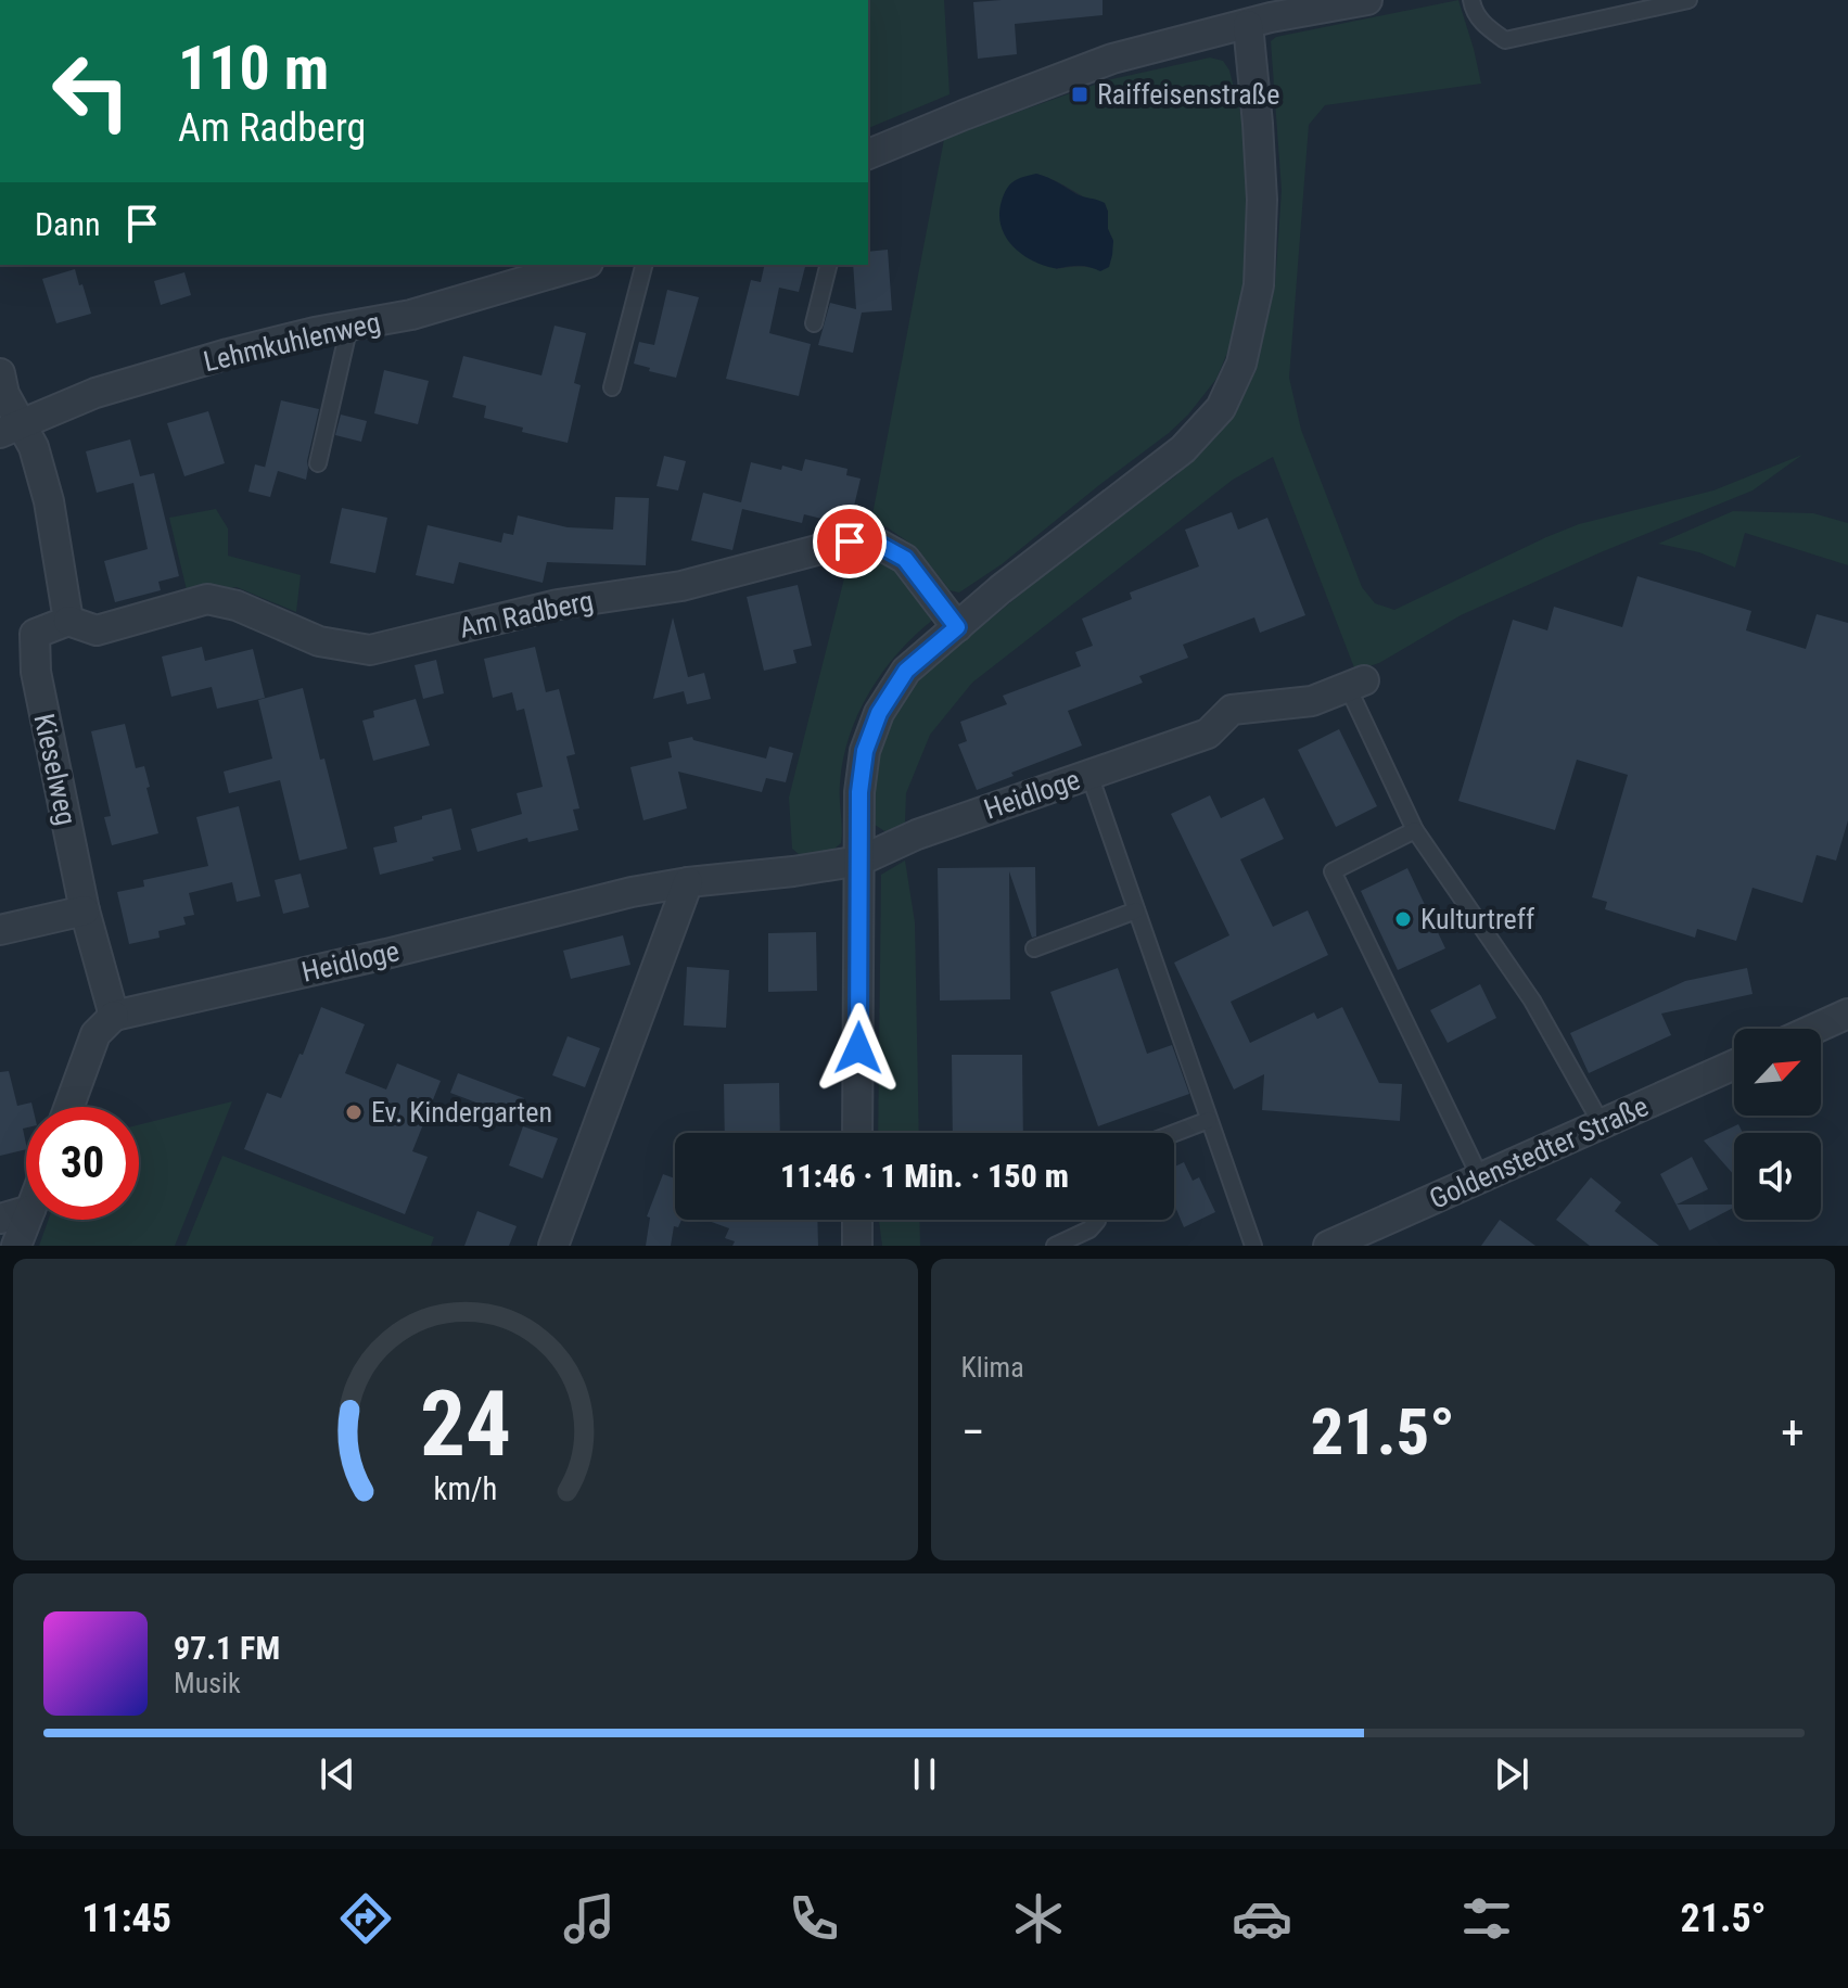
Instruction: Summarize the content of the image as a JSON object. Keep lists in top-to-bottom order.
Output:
{
  "streets": {
    "street": [
      "Lehmkuhlenweg",
      "Am Radberg",
      "Kieselweg",
      "Heidloge",
      "Goldenstedter Straße"
    ]
  },
  "crossings": [
    ["Am Radberg", "Kieselweg"],
    ["Kieselweg", "Heidloge"]
  ],
  "places": {
    "transit": ["Raiffeisenstraße"],
    "other": ["Kulturtreff", "Ev. Kindergarten"]
  },
  "north": "top right",
  "page": {
    "turn": ["110 m", "Am Radberg"],
    "then": "Dann",
    "limit": "30",
    "trip": "11:46 · 1 Min. · 150 m",
    "tile": "Klima",
    "heat": ["−", "21.5°", "+"],
    "song": ["97.1 FM", "Musik"],
    "tabs": ["11:45", "21.5°"],
    "gauge": ["24", "km/h"]
  }
}
